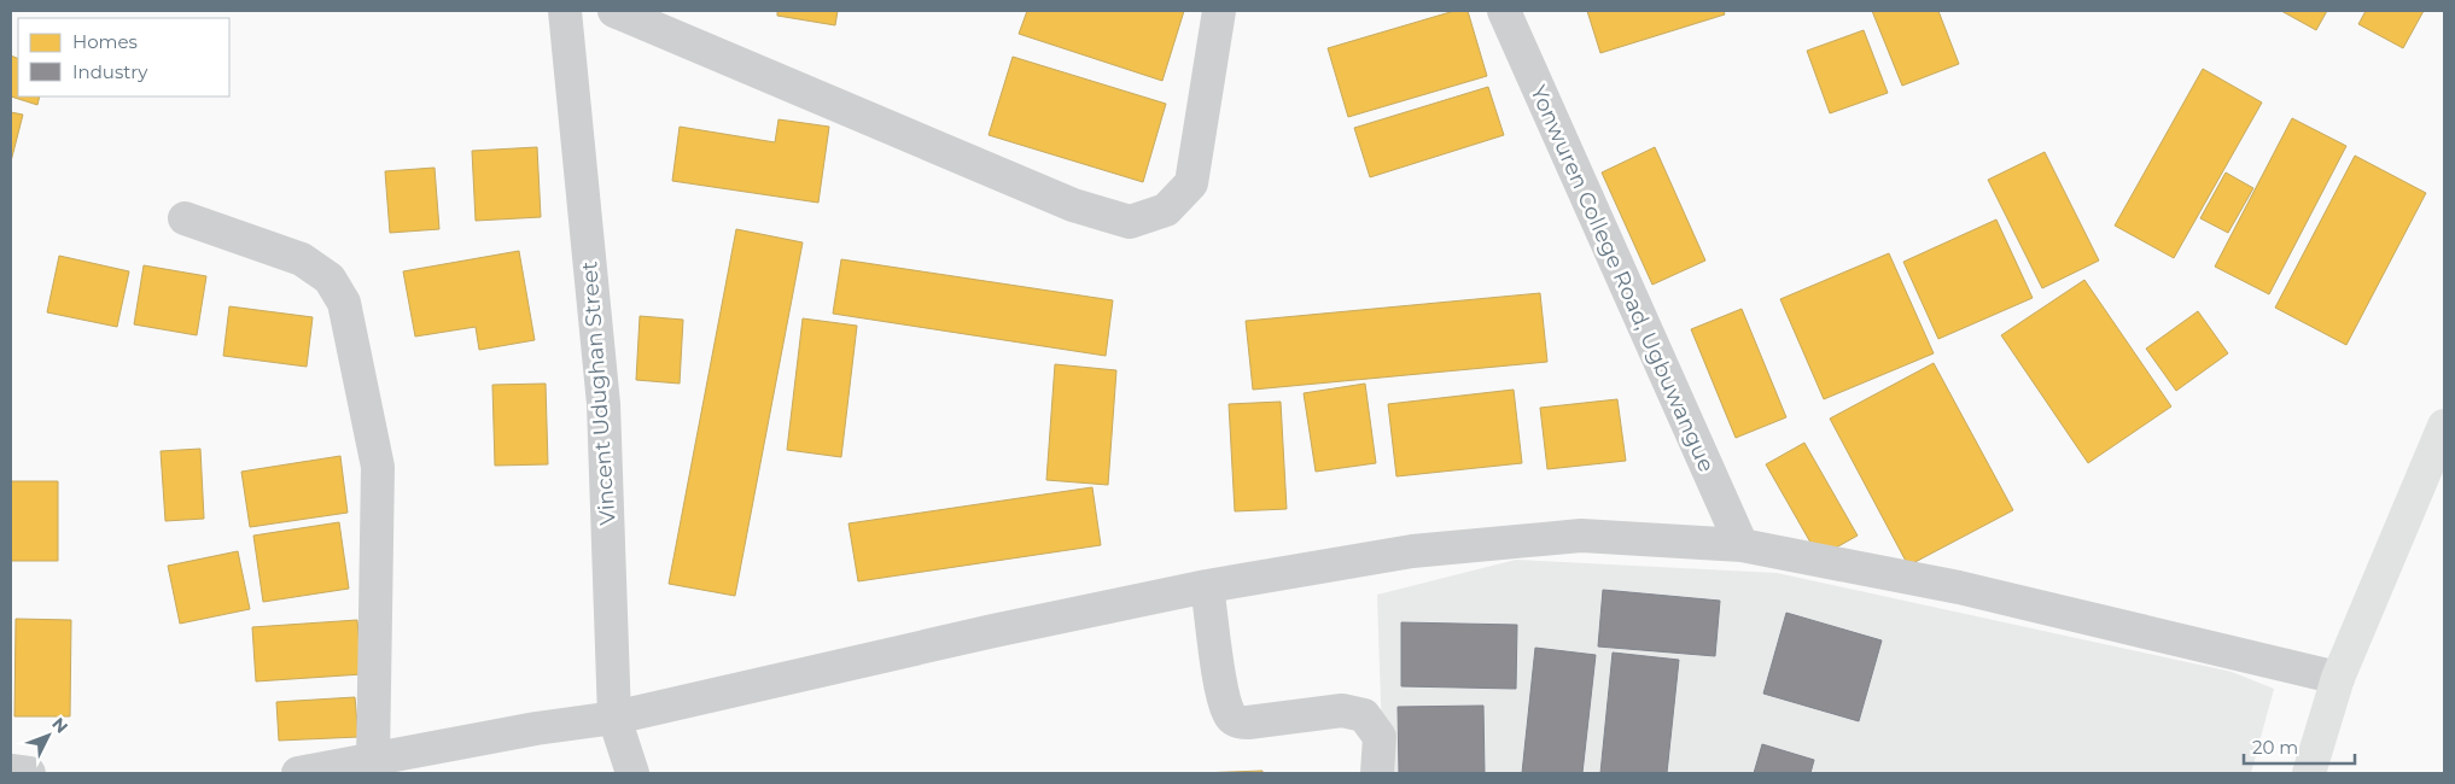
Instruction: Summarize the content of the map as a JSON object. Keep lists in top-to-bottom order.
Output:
{
  "streets": {
    "street": ["Yonwuren College Road, Ugbuwangue", "Vincent Udughan Street"]
  },
  "legend": ["Homes", "Industry"],
  "scale_bar": "20 m",
  "north": "top right"
}
